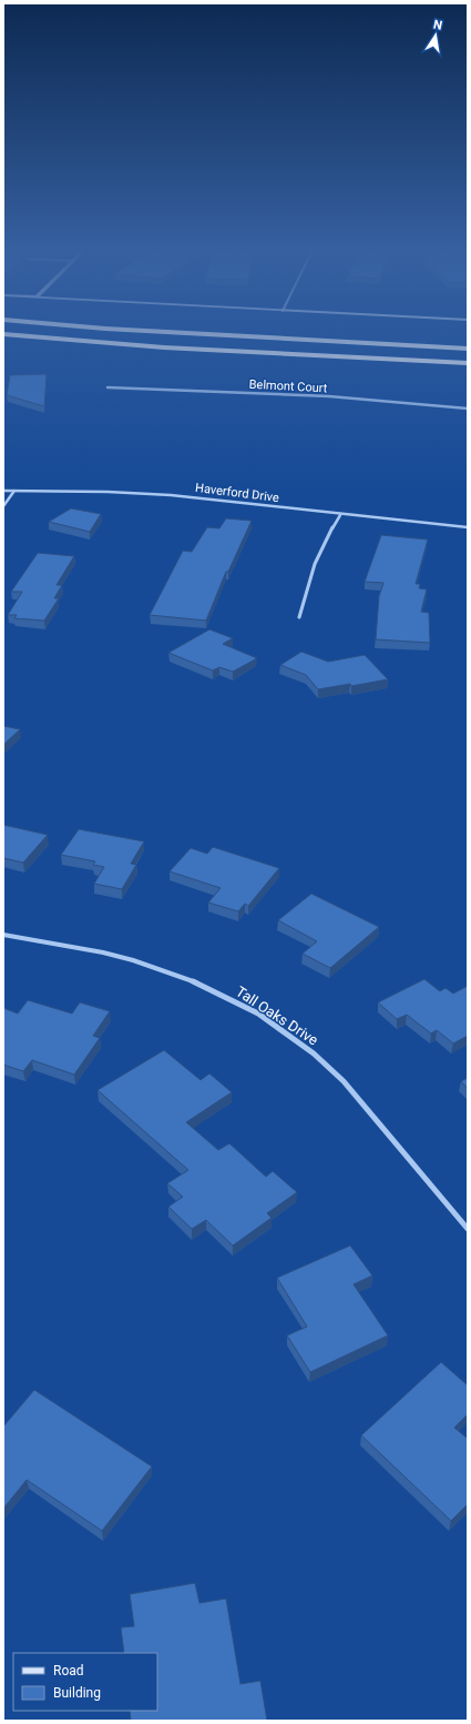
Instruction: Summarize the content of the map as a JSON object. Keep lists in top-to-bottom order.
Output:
{
  "streets": {
    "street": ["Belmont Court", "Haverford Drive", "Tall Oaks Drive"]
  },
  "legend": ["Road", "Building"],
  "north": "top"
}
